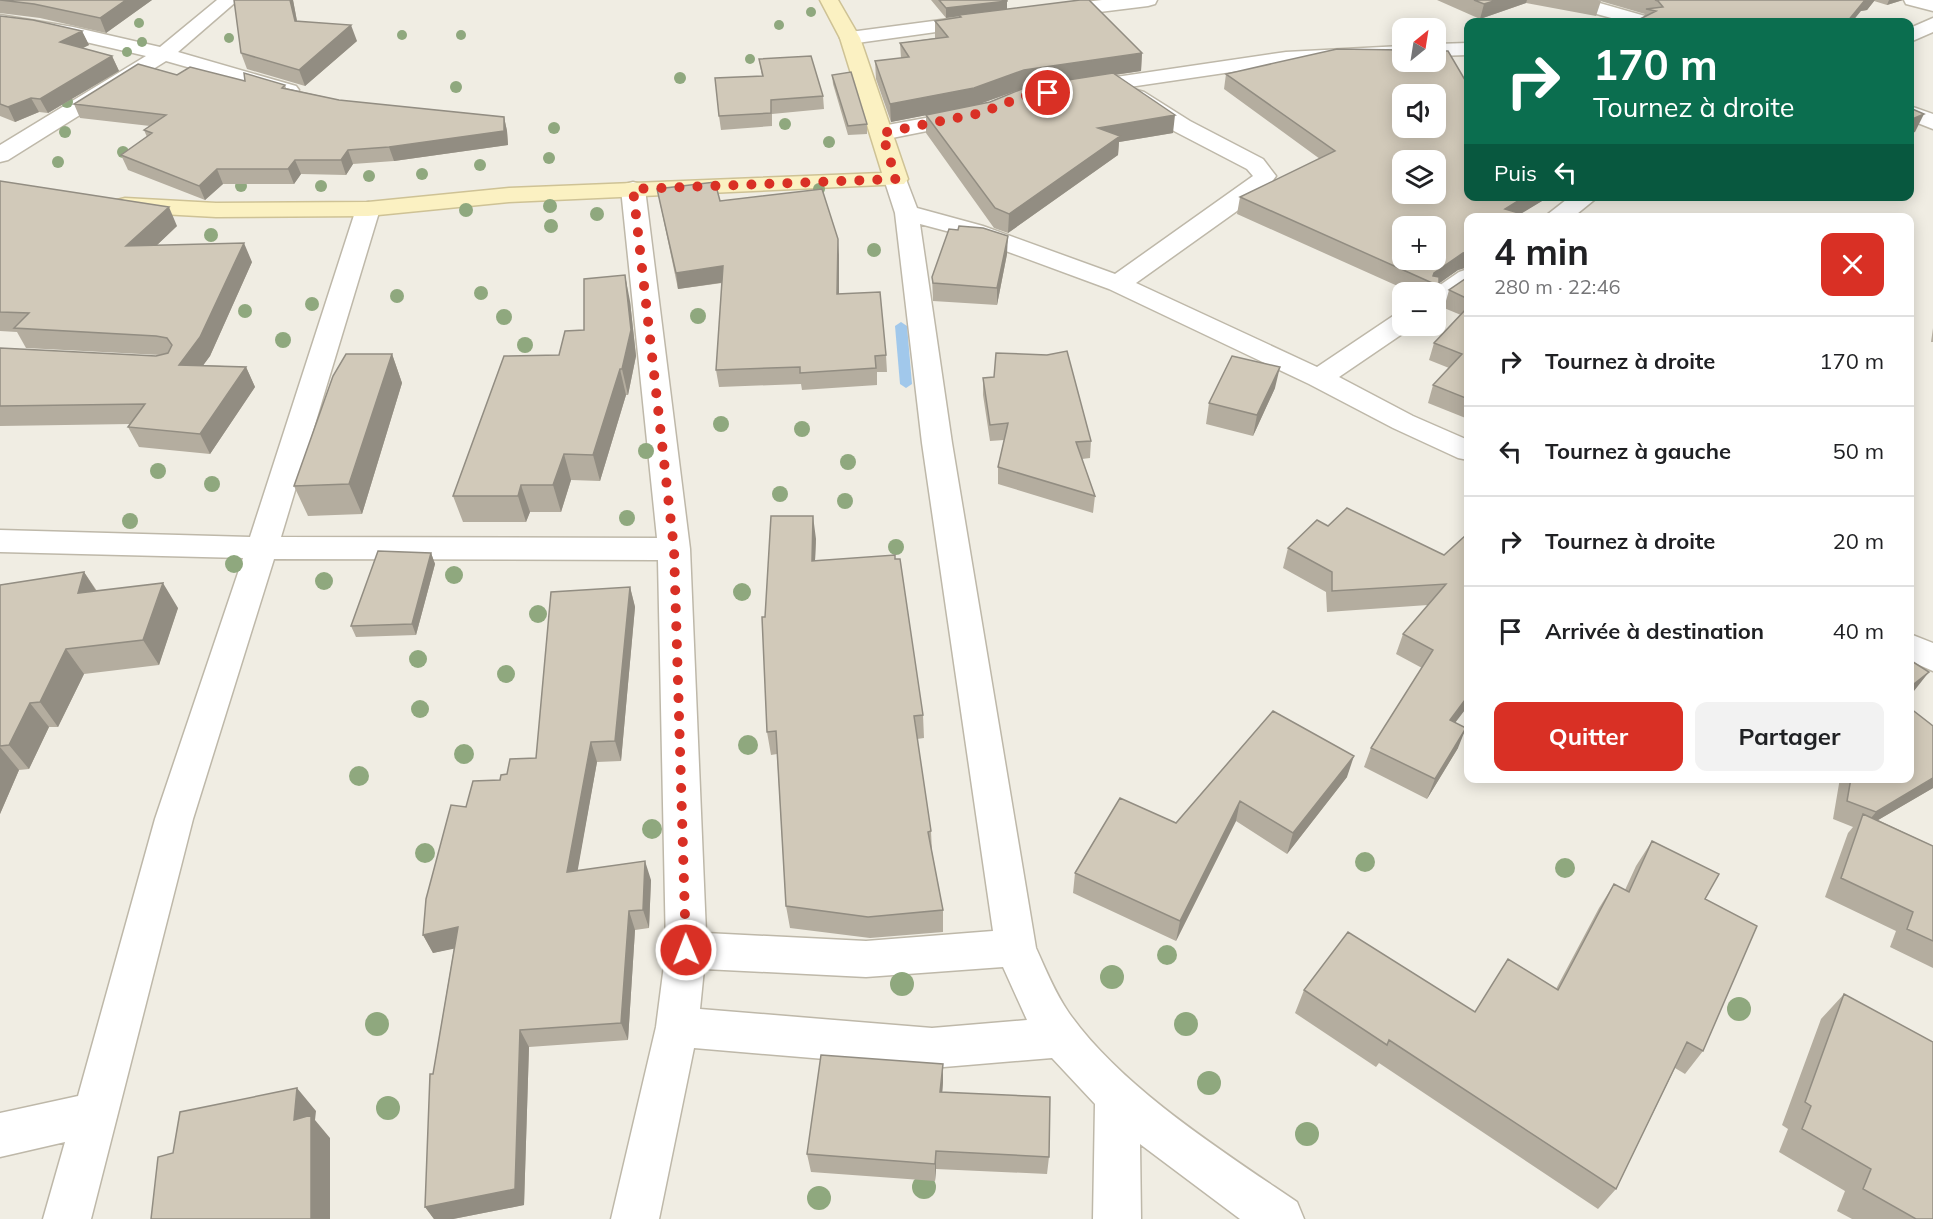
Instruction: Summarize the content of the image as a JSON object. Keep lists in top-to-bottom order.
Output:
{
  "north": "top right",
  "page": {
    "map_buttons": ["+", "−"],
    "turn": ["170 m", "Tournez à droite"],
    "then": "Puis",
    "heading": ["4 min", "280 m · 22:46"],
    "list": [
      {
        "name": "Tournez à droite",
        "value": "170 m"
      },
      {
        "name": "Tournez à gauche",
        "value": "50 m"
      },
      {
        "name": "Tournez à droite",
        "value": "20 m"
      },
      {
        "name": "Arrivée à destination",
        "value": "40 m"
      }
    ],
    "buttons": ["Quitter", "Partager"]
  }
}
